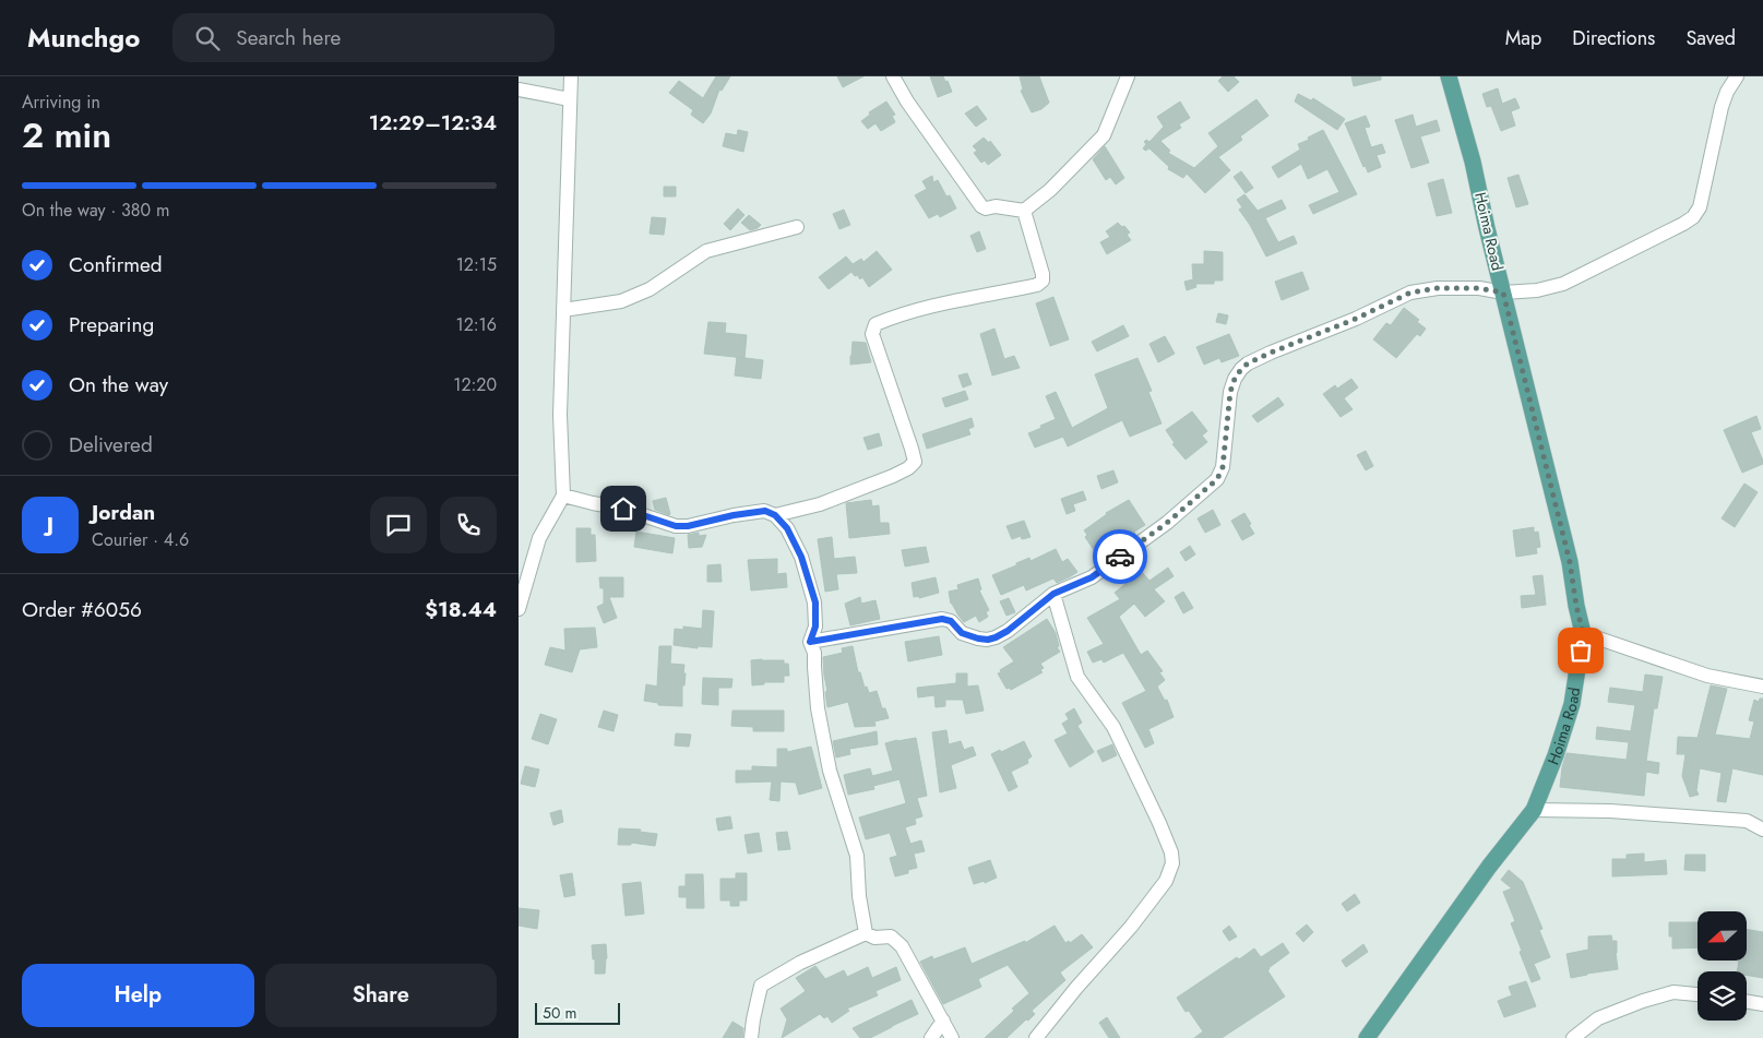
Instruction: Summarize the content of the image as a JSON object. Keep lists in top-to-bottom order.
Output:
{
  "streets": {
    "main road": ["Hoima Road"]
  },
  "scale_bar": "50 m",
  "north": "left",
  "page": {
    "header": "Munchgo",
    "search": "Search here",
    "nav": ["Map", "Directions", "Saved"],
    "heading": ["2 min", "Arriving in", "12:29–12:34"],
    "panel": [
      "Jordan",
      "Courier · 4.6",
      "Order #6056",
      "$18.44"
    ],
    "bar": "On the way · 380 m",
    "list": [
      ["Confirmed", "12:15"],
      ["Preparing", "12:16"],
      ["On the way", "12:20"],
      "Delivered"
    ],
    "round": "J",
    "buttons": ["Help", "Share"],
    "scale": "50 m"
  }
}
